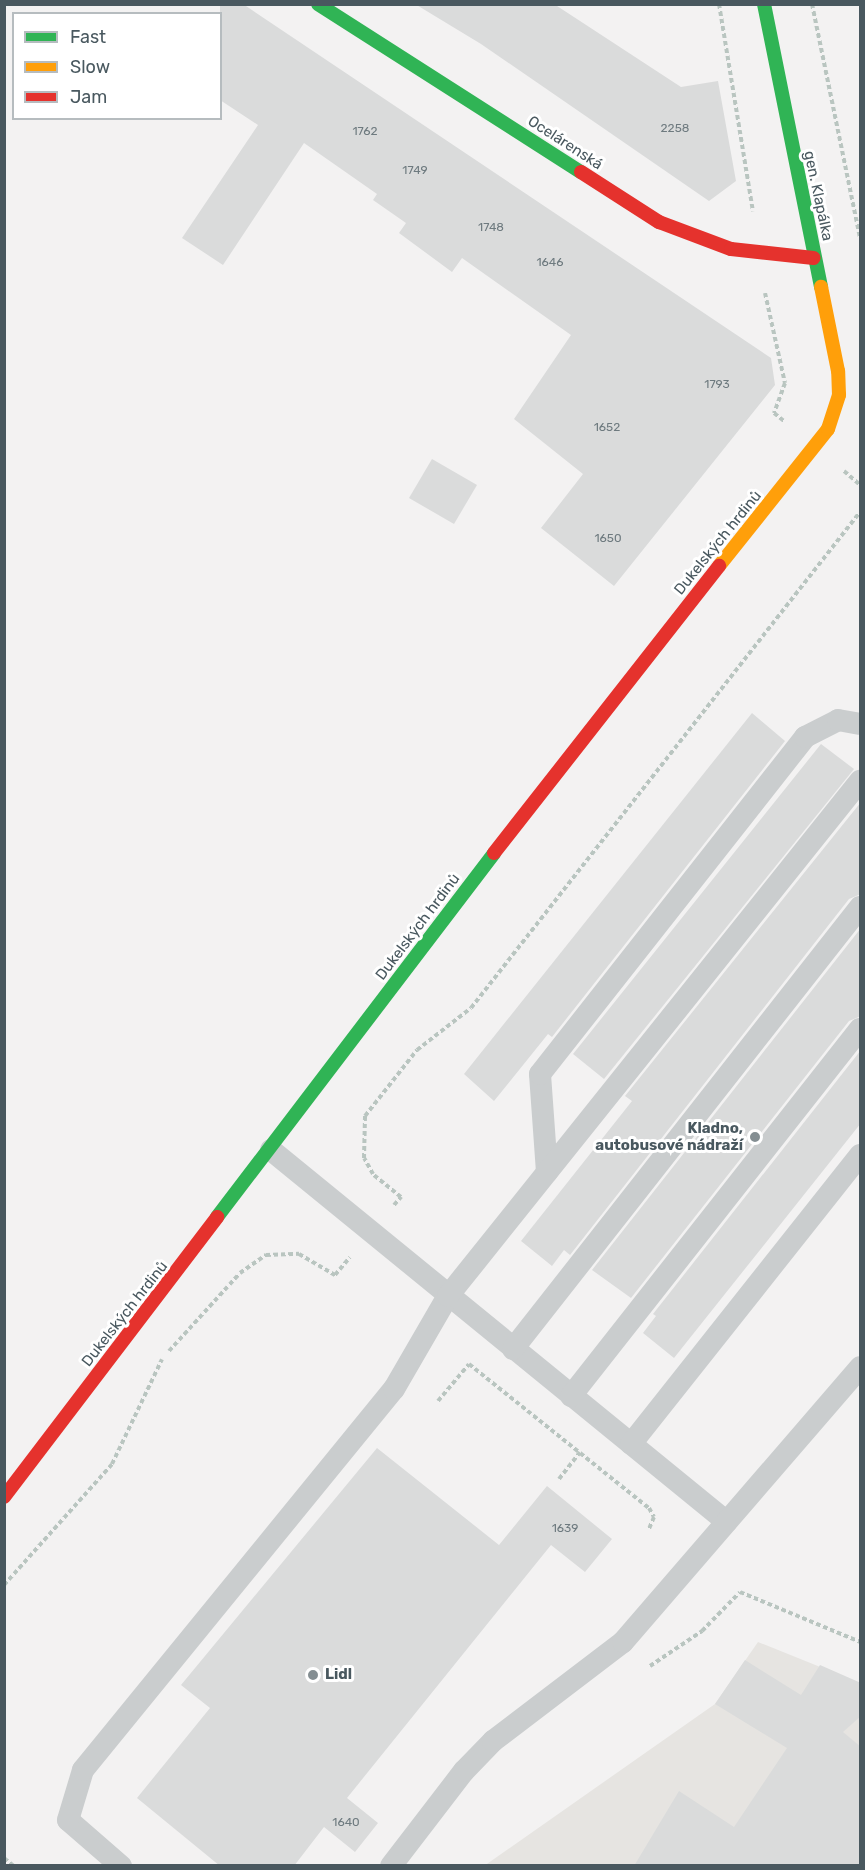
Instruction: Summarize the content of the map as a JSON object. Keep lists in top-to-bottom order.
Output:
{
  "streets": {
    "main road": ["Ocelárenská", "gen. Klapálka", "Dukelských hrdinů"]
  },
  "crossings": [
    ["Ocelárenská", "gen. Klapálka"],
    ["gen. Klapálka", "Dukelských hrdinů"]
  ],
  "places": ["Kladno, autobusové nádraží", "Lidl"],
  "house_numbers": [
    "2258",
    "1762",
    "1749",
    "1748",
    "1646",
    "1793",
    "1652",
    "1650",
    "1639",
    "1640"
  ],
  "legend": ["Fast", "Slow", "Jam"]
}
